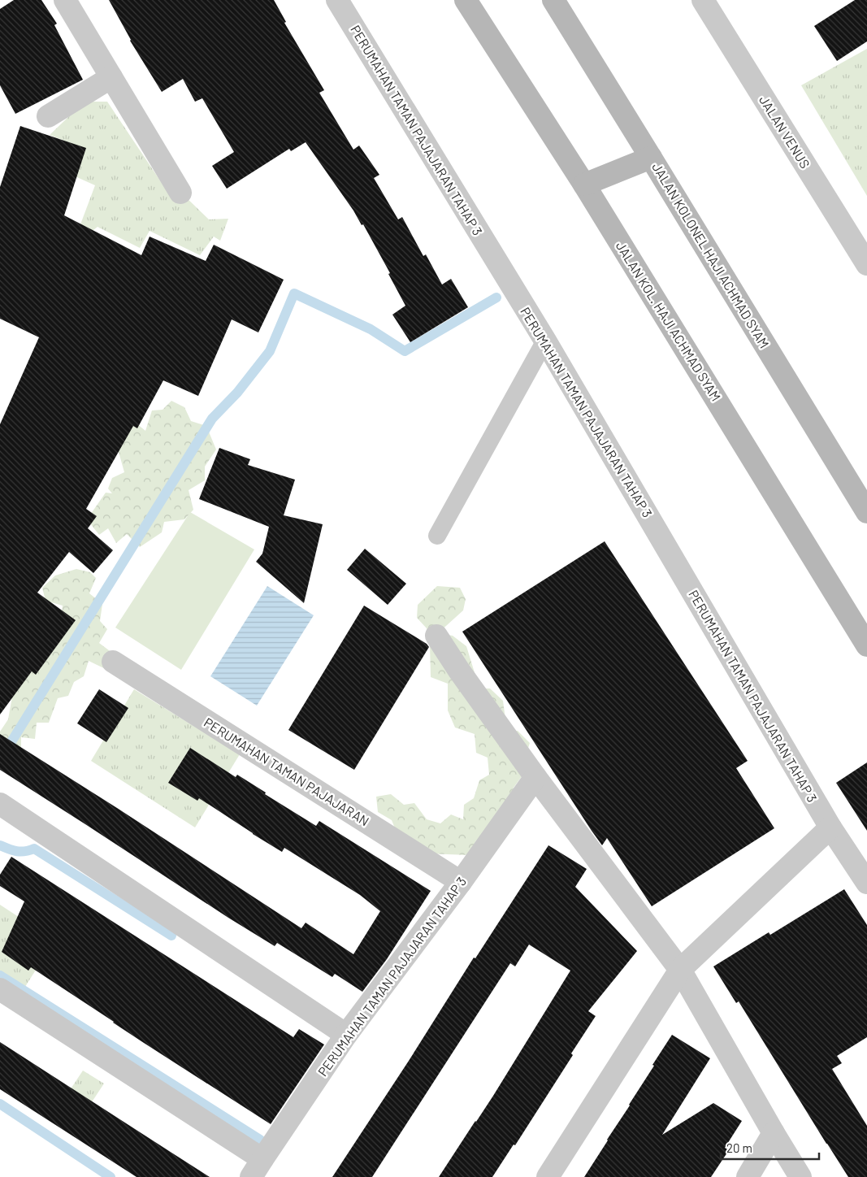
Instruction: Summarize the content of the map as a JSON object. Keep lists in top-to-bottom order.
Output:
{
  "streets": {
    "main road": ["JALAN KOLONEL HAJI ACHMAD SYAM", "JALAN KOL. HAJI ACHMAD SYAM"],
    "street": ["PERUMAHAN TAMAN PAJAJARAN TAHAP 3", "JALAN VENUS", "PERUMAHAN TAMAN PAJAJARAN"]
  },
  "crossings": [
    ["PERUMAHAN TAMAN PAJAJARAN TAHAP 3", "PERUMAHAN TAMAN PAJAJARAN"]
  ],
  "scale_bar": "20 m"
}
